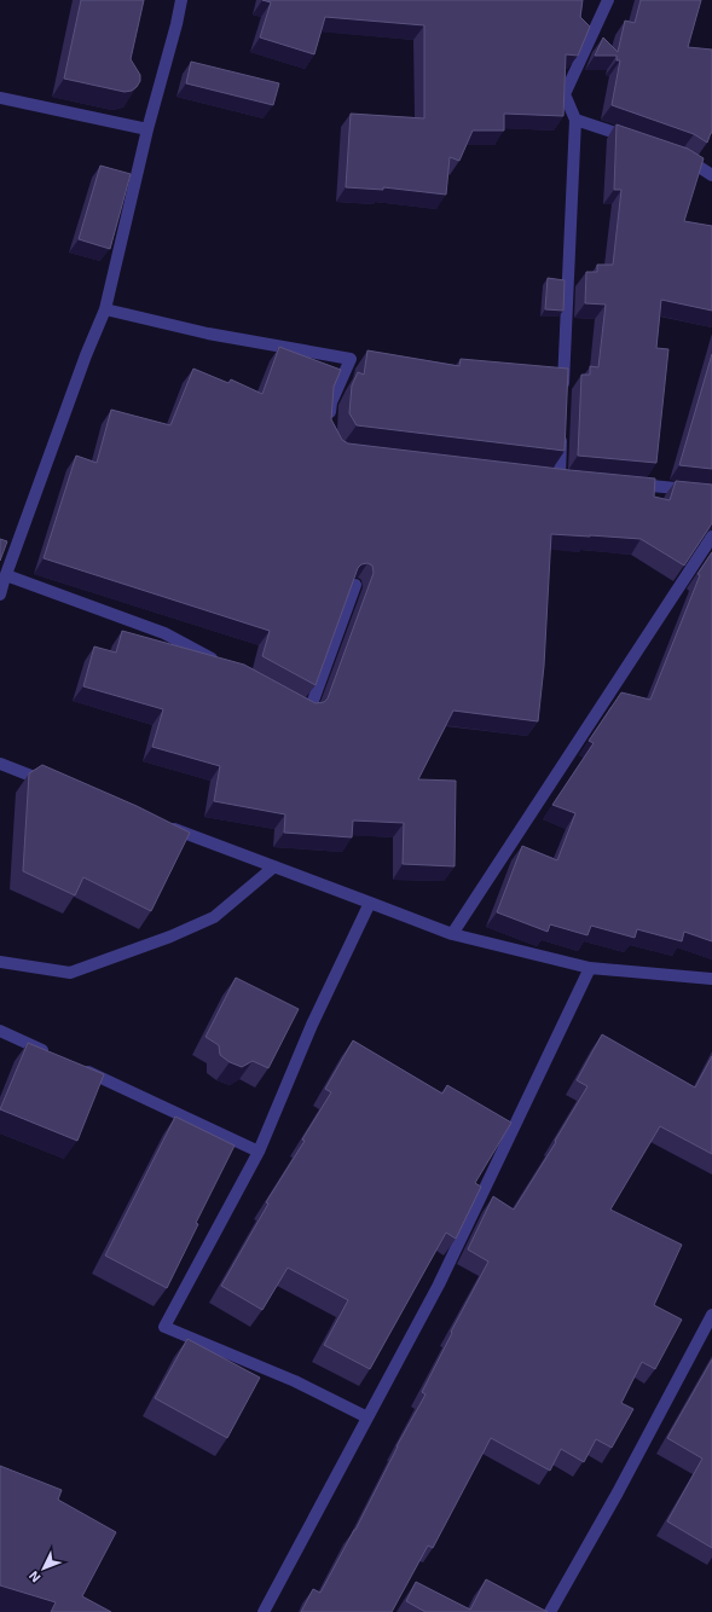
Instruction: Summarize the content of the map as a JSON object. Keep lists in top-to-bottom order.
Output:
{
  "north": "bottom left"
}
